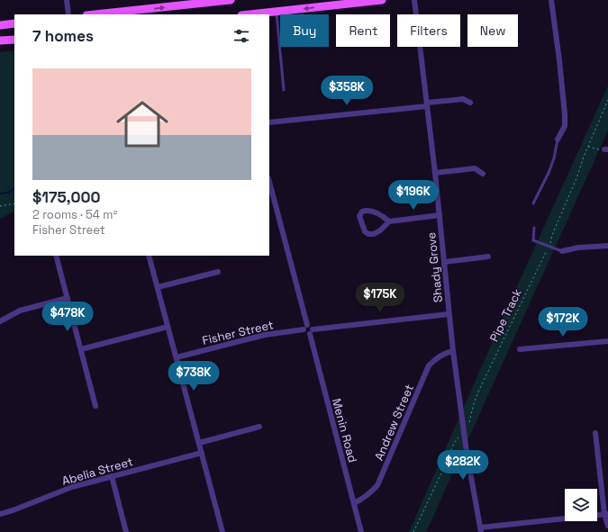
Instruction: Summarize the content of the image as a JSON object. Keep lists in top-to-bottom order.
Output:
{
  "streets": {
    "street": [
      "Shady Grove",
      "Fisher Street",
      "Andrew Street",
      "Menin Road",
      "Abelia Street"
    ],
    "path": ["Pipe Track"]
  },
  "crossings": [
    ["Shady Grove", "Pipe Track"],
    ["Shady Grove", "Andrew Street"],
    ["Andrew Street", "Menin Road"]
  ],
  "page": {
    "chip": [
      "Buy",
      "Rent",
      "Filters",
      "New"
    ],
    "heading": "7 homes",
    "list": [
      {
        "name": "$175,000",
        "note": "2 rooms · 54 m² · Fisher Street"
      }
    ],
    "price": [
      "$358K",
      "$196K",
      "$175K",
      "$478K",
      "$172K",
      "$738K",
      "$282K"
    ]
  }
}
